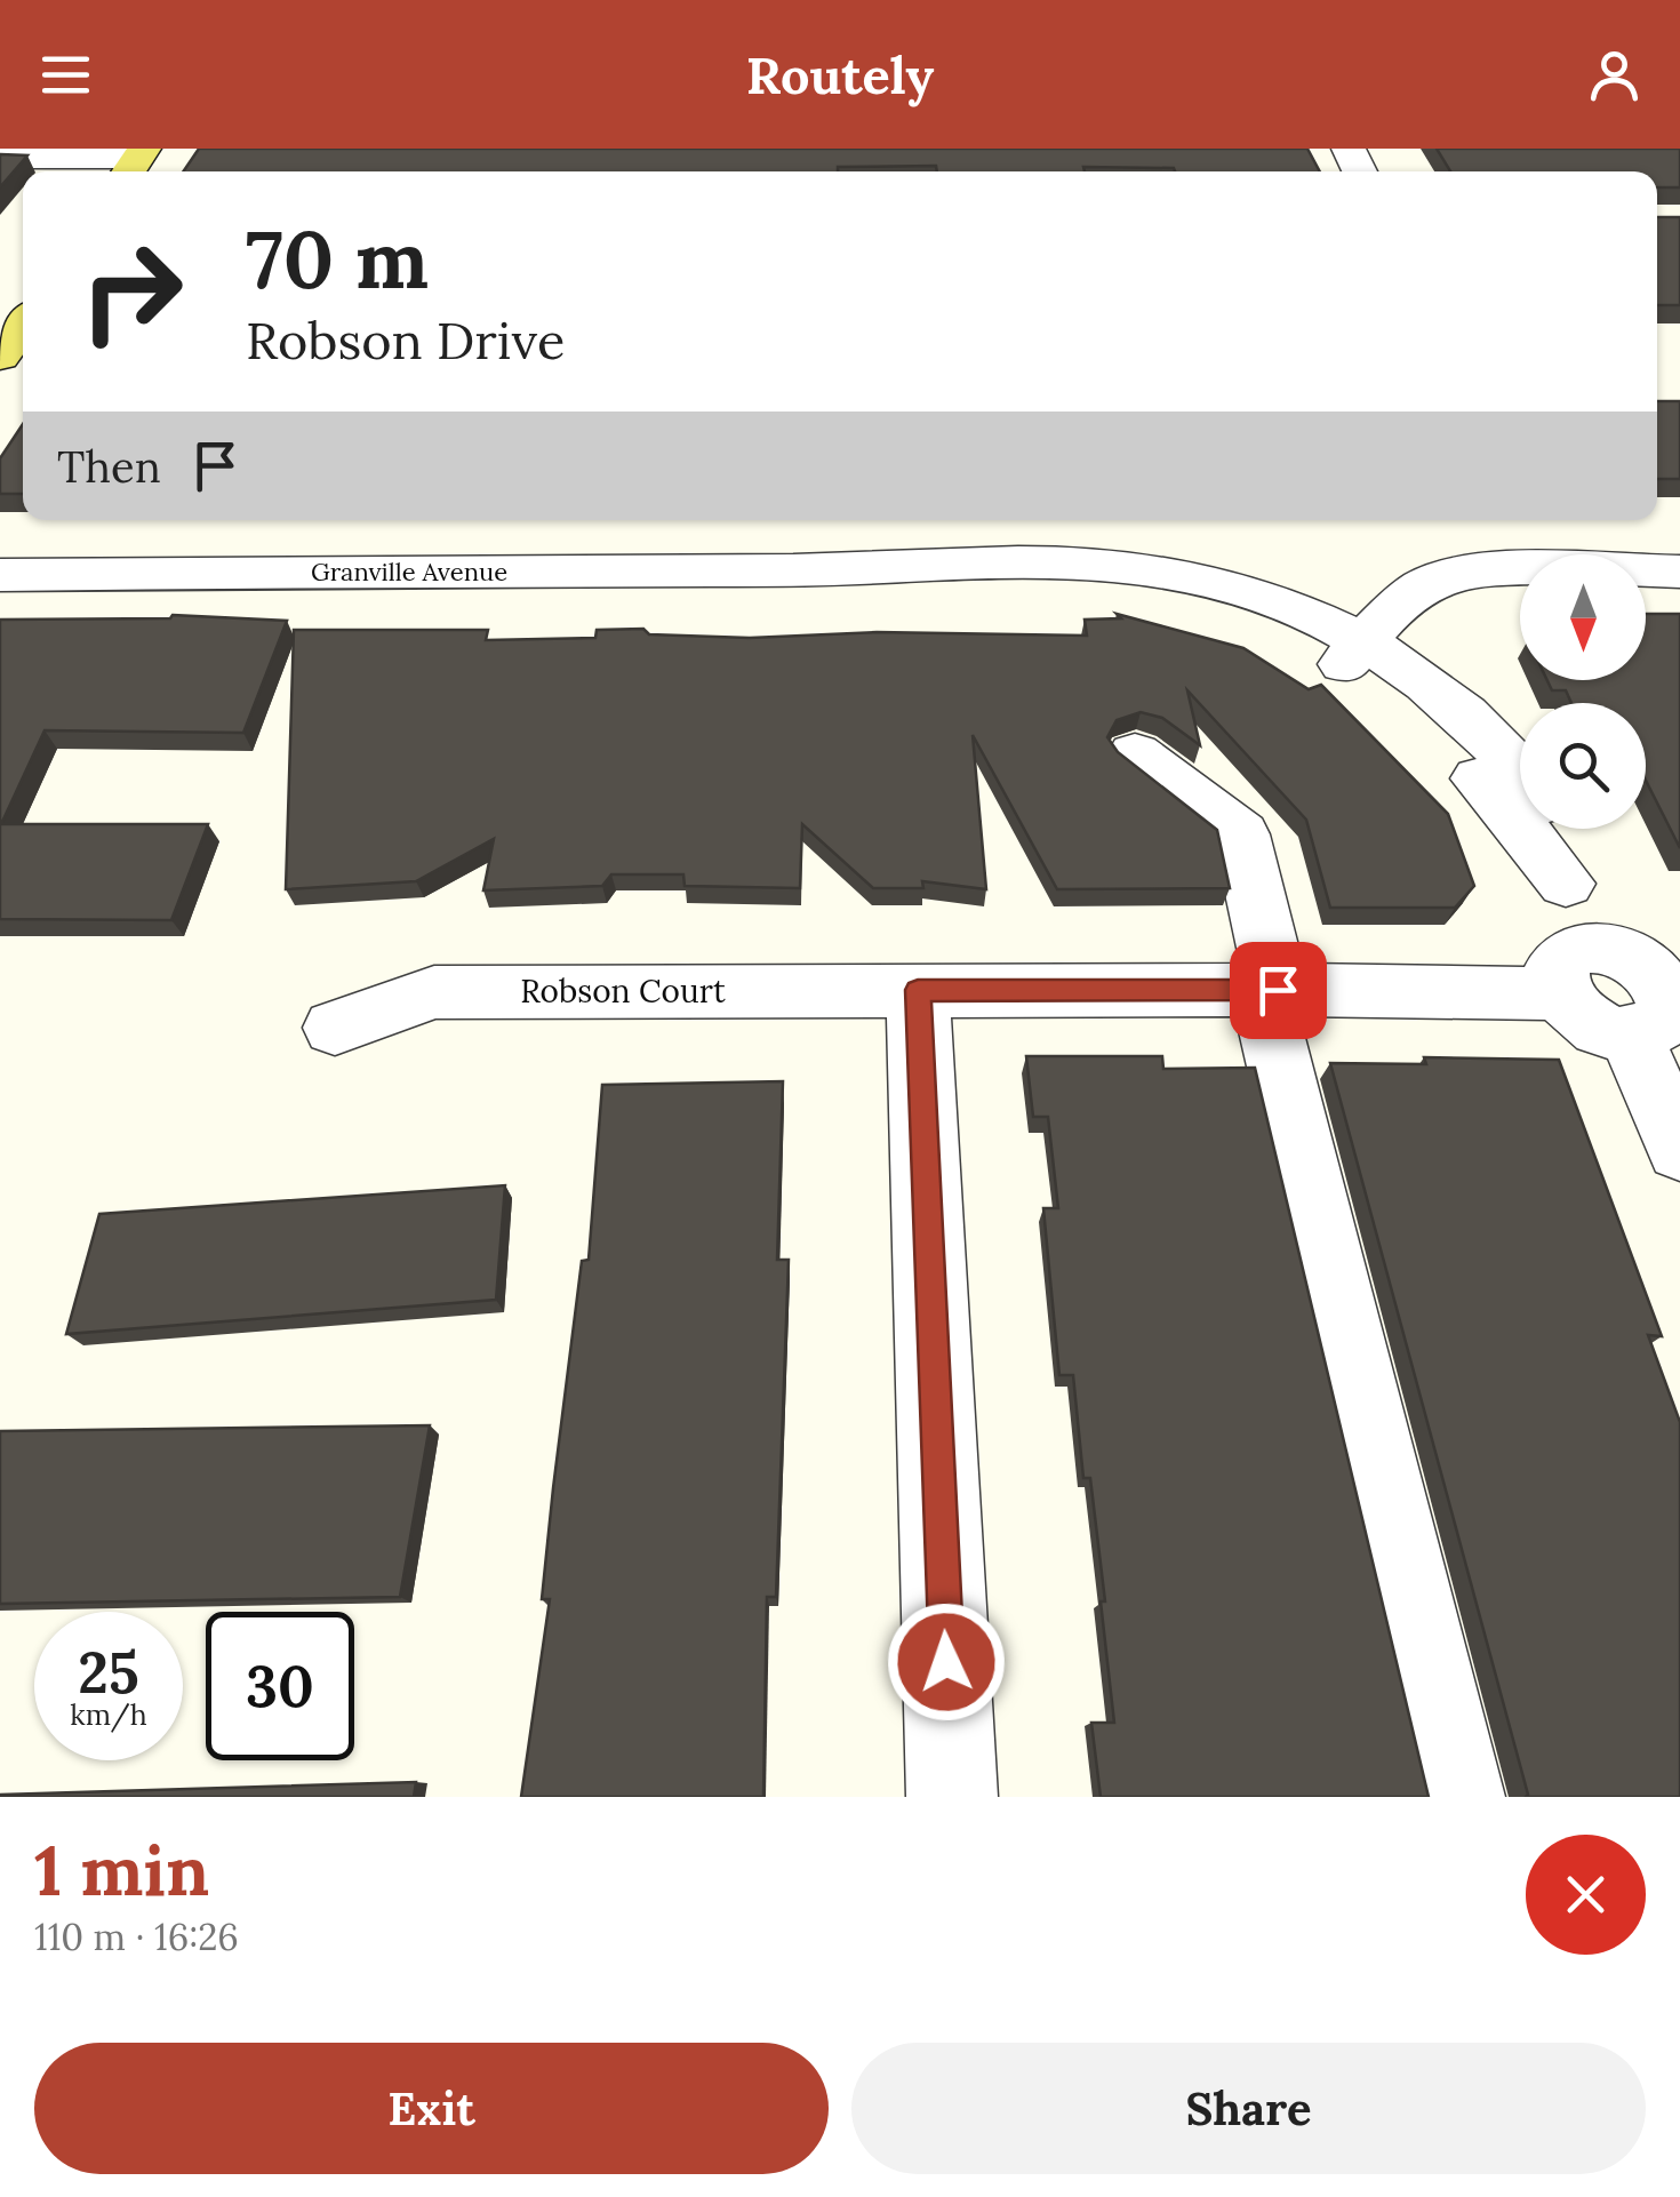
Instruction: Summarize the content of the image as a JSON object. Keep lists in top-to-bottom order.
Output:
{
  "streets": {
    "street": ["Granville Avenue", "Robson Court"]
  },
  "north": "bottom",
  "page": {
    "header": "Routely",
    "turn": ["70 m", "Robson Drive"],
    "then": "Then",
    "speed": "25 km/h",
    "limit": "30",
    "heading": ["1 min", "110 m · 16:26"],
    "buttons": ["Exit", "Share"]
  }
}
